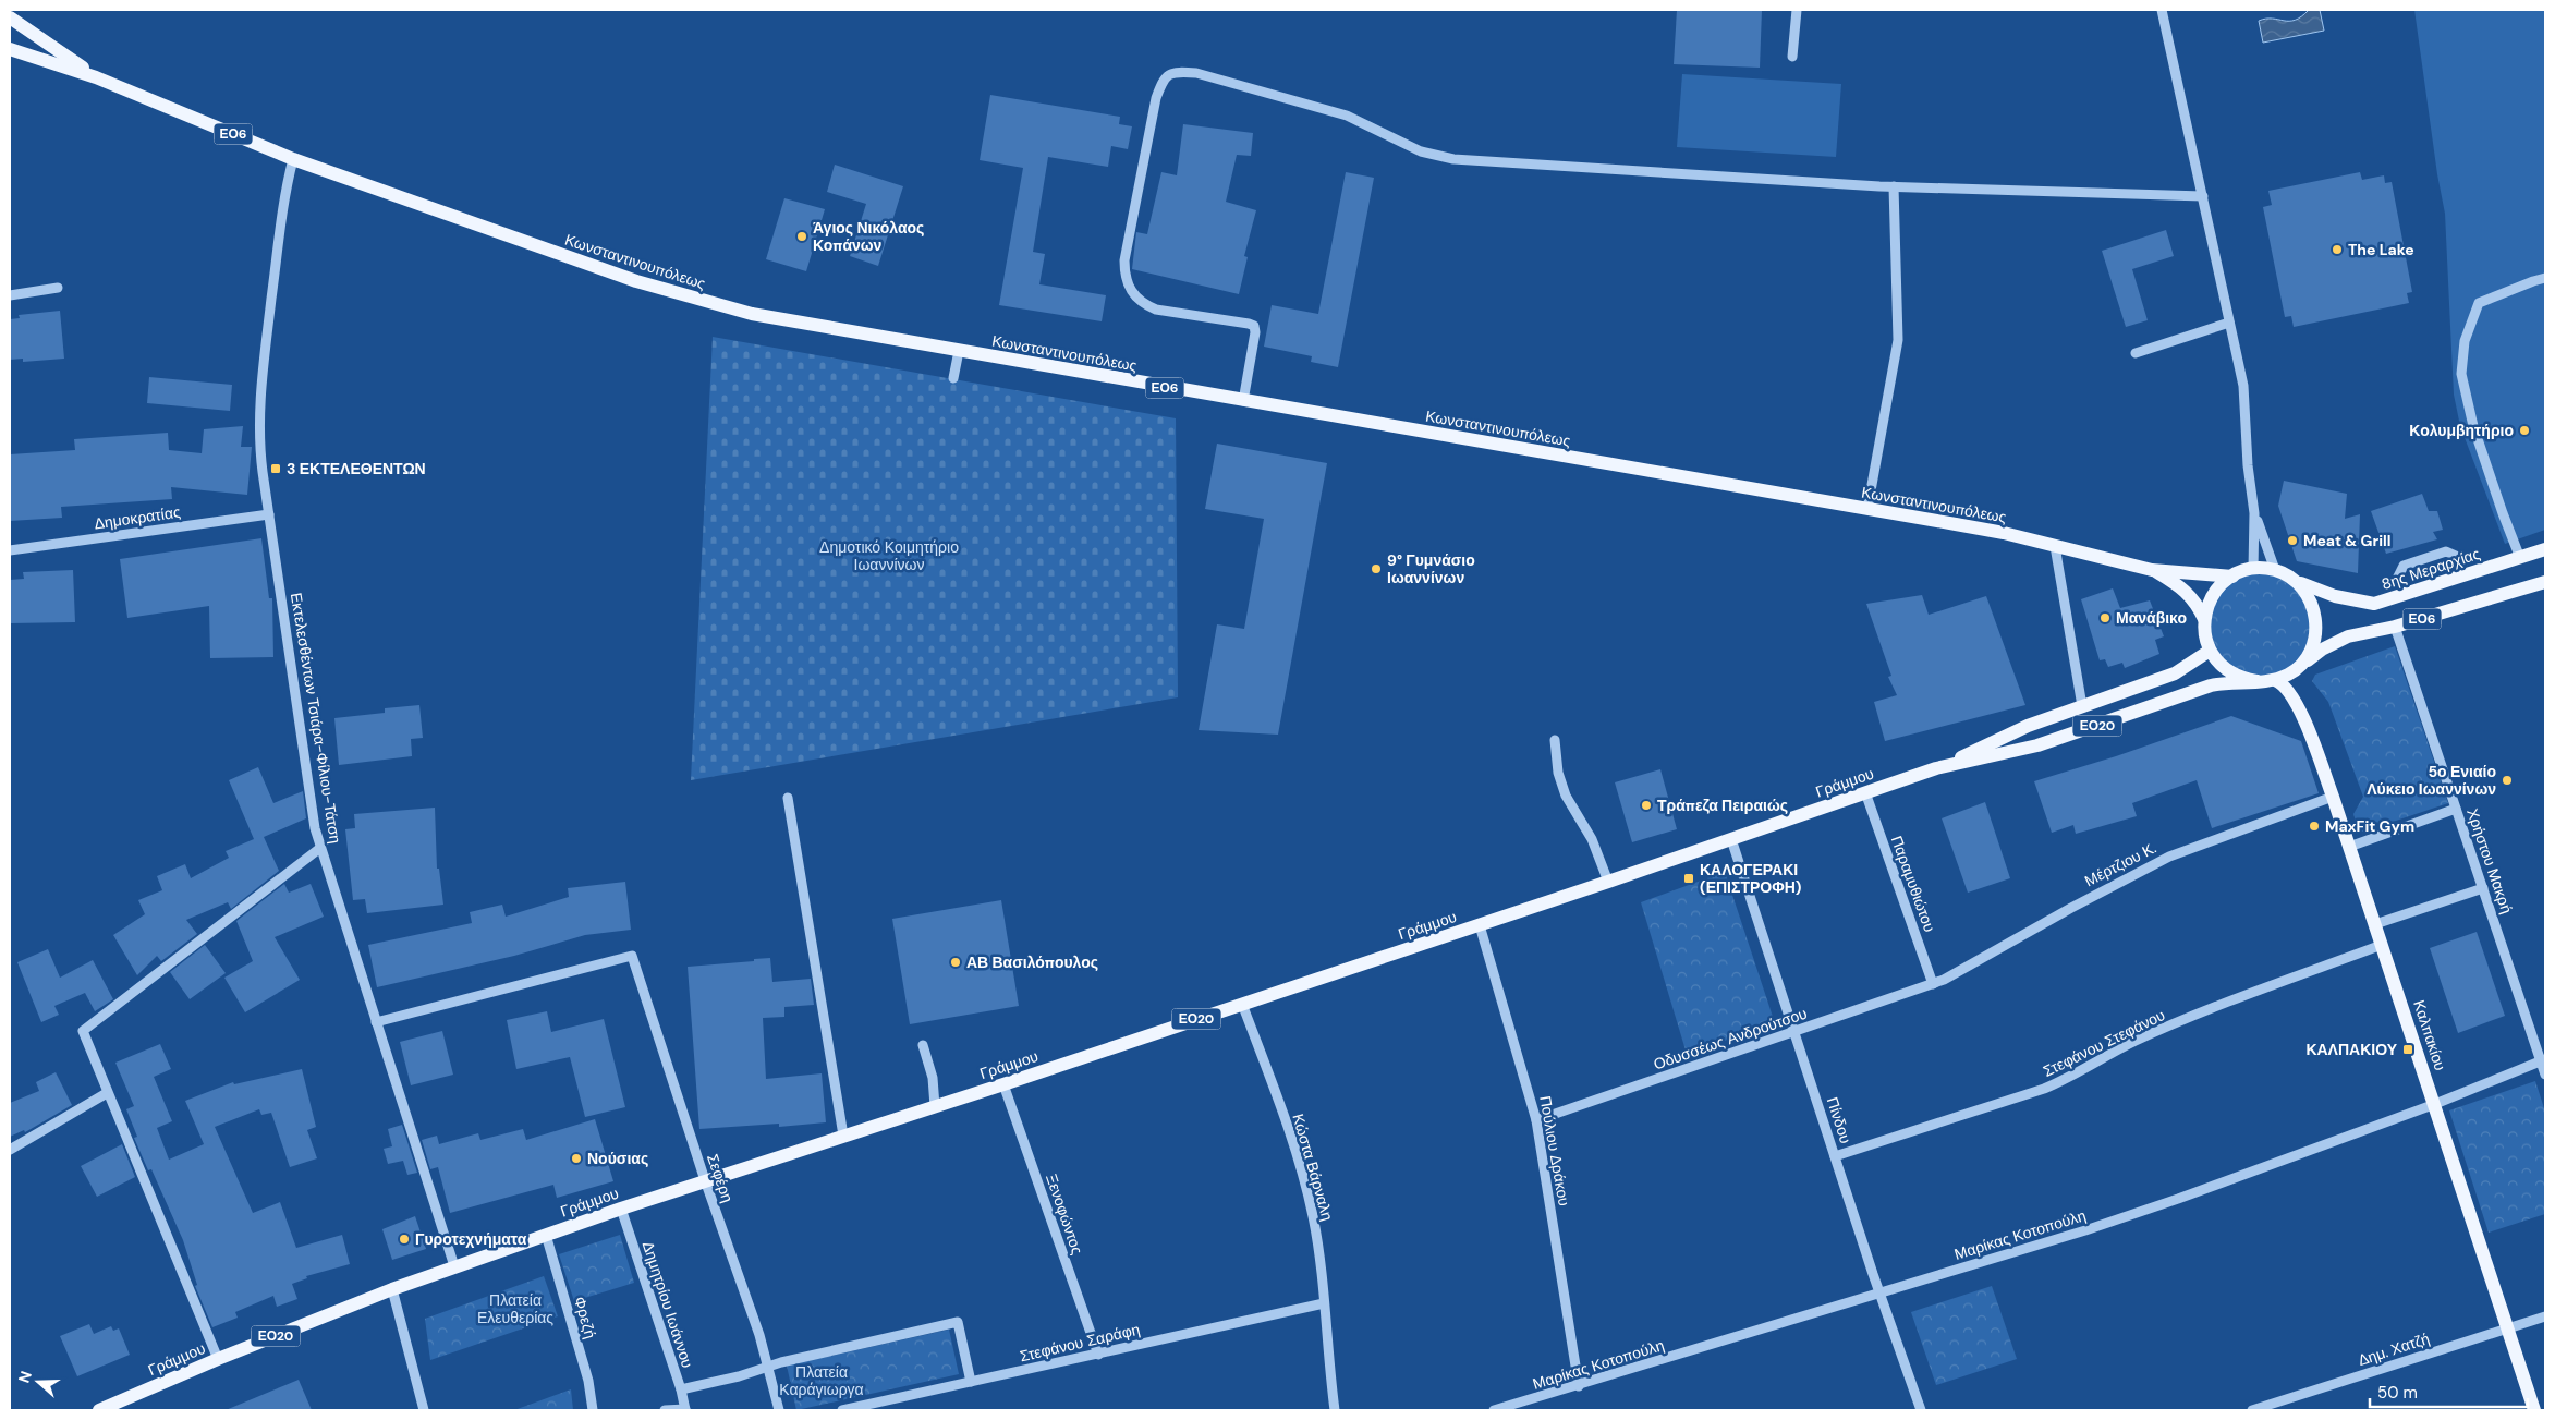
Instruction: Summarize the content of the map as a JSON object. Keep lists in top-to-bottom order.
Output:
{
  "streets": {
    "main road": [
      "ΕΟ6",
      "Κωνσταντινουπόλεως",
      "8ης Μεραρχίας",
      "ΕΟ20",
      "Γράμμου",
      "Καλπακίου"
    ],
    "street": [
      "Δημοκρατίας",
      "Εκτελεσθέντων Τσιάρα-Φίλιου-Τάτση",
      "Χρήστου Μακρή",
      "Μέρτζιου Κ.",
      "Παραμυθιώτου",
      "Οδυσσέως Ανδρούτσου",
      "Στεφάνου Στεφάνου",
      "Πίνδου",
      "Πούλιου Δράκου",
      "Κώστα Βάρναλη",
      "Σεφέρη",
      "Ξενοφώντος",
      "Μαρίκας Κοτοπούλη",
      "Δημητρίου Ιωάννου",
      "Φρεζή",
      "Στεφάνου Σαράφη",
      "Δημ. Χατζή"
    ]
  },
  "crossings": [
    ["ΕΟ6", "Κωνσταντινουπόλεως"],
    ["ΕΟ6", "8ης Μεραρχίας"],
    ["ΕΟ6", "Γράμμου"],
    ["ΕΟ6", "Χρήστου Μακρή"],
    ["ΕΟ6", "Καλπακίου"],
    ["Κωνσταντινουπόλεως", "8ης Μεραρχίας"],
    ["Κωνσταντινουπόλεως", "Εκτελεσθέντων Τσιάρα-Φίλιου-Τάτση"],
    ["Κωνσταντινουπόλεως", "Γράμμου"],
    ["Κωνσταντινουπόλεως", "Καλπακίου"],
    ["Δημοκρατίας", "Εκτελεσθέντων Τσιάρα-Φίλιου-Τάτση"],
    ["8ης Μεραρχίας", "Γράμμου"],
    ["8ης Μεραρχίας", "Καλπακίου"],
    ["Εκτελεσθέντων Τσιάρα-Φίλιου-Τάτση", "Γράμμου"],
    ["Εκτελεσθέντων Τσιάρα-Φίλιου-Τάτση", "Σεφέρη"],
    ["Γράμμου", "Παραμυθιώτου"],
    ["Γράμμου", "Καλπακίου"],
    ["Γράμμου", "Πίνδου"],
    ["Γράμμου", "Πούλιου Δράκου"],
    ["Γράμμου", "Κώστα Βάρναλη"],
    ["Γράμμου", "Σεφέρη"],
    ["Γράμμου", "Ξενοφώντος"],
    ["Γράμμου", "Δημητρίου Ιωάννου"],
    ["Γράμμου", "Φρεζή"],
    ["Χρήστου Μακρή", "Μαρίκας Κοτοπούλη"],
    ["Μέρτζιου Κ.", "Παραμυθιώτου"],
    ["Μέρτζιου Κ.", "Καλπακίου"],
    ["Μέρτζιου Κ.", "Οδυσσέως Ανδρούτσου"],
    ["Παραμυθιώτου", "Οδυσσέως Ανδρούτσου"],
    ["Καλπακίου", "Στεφάνου Στεφάνου"],
    ["Καλπακίου", "Μαρίκας Κοτοπούλη"],
    ["Καλπακίου", "Δημ. Χατζή"],
    ["Οδυσσέως Ανδρούτσου", "Πίνδου"],
    ["Οδυσσέως Ανδρούτσου", "Πούλιου Δράκου"],
    ["Στεφάνου Στεφάνου", "Πίνδου"],
    ["Πίνδου", "Μαρίκας Κοτοπούλη"],
    ["Πούλιου Δράκου", "Μαρίκας Κοτοπούλη"],
    ["Κώστα Βάρναλη", "Στεφάνου Σαράφη"],
    ["Ξενοφώντος", "Στεφάνου Σαράφη"]
  ],
  "parks": ["Δημοτικό Κοιμητήριο Ιωαννίνων", "Πλατεία Ελευθερίας", "Πλατεία Καράγιωργα"],
  "places": {
    "other": [
      "Άγιος Νικόλαος Κοπάνων",
      "The Lake",
      "Κολυμβητήριο",
      "Meat & Grill",
      "9° Γυμνάσιο Ιωαννίνων",
      "Μανάβικο",
      "5ο Ενιαίο Λύκειο Ιωαννίνων",
      "Τράπεζα Πειραιώς",
      "MaxFit Gym",
      "ΑΒ Βασιλόπουλος",
      "Νούσιας",
      "Γυροτεχνήματα"
    ],
    "transit": ["3 ΕΚΤΕΛΕΘΕΝΤΩΝ", "ΚΑΛΟΓΕΡΑΚΙ (ΕΠΙΣΤΡΟΦΗ)", "ΚΑΛΠΑΚΙΟΥ"]
  },
  "scale_bar": "50 m",
  "north": "left"
}
